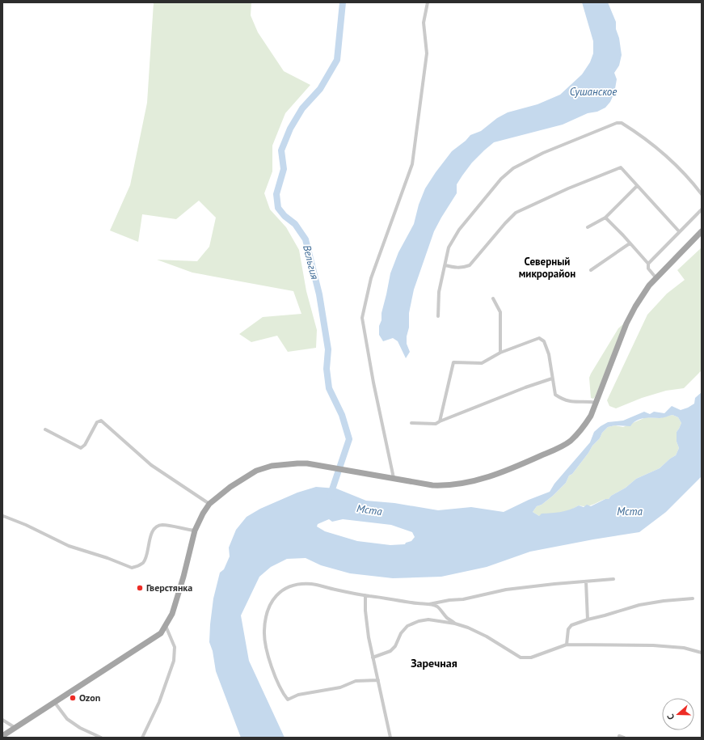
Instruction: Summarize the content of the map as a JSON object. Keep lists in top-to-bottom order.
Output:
{
  "districts": ["Северный микрорайон", "Заречная"],
  "water": ["Сушанское", "Вельгия", "Мста"],
  "places": ["Гверстянка", "Ozon"],
  "north": "left"
}
